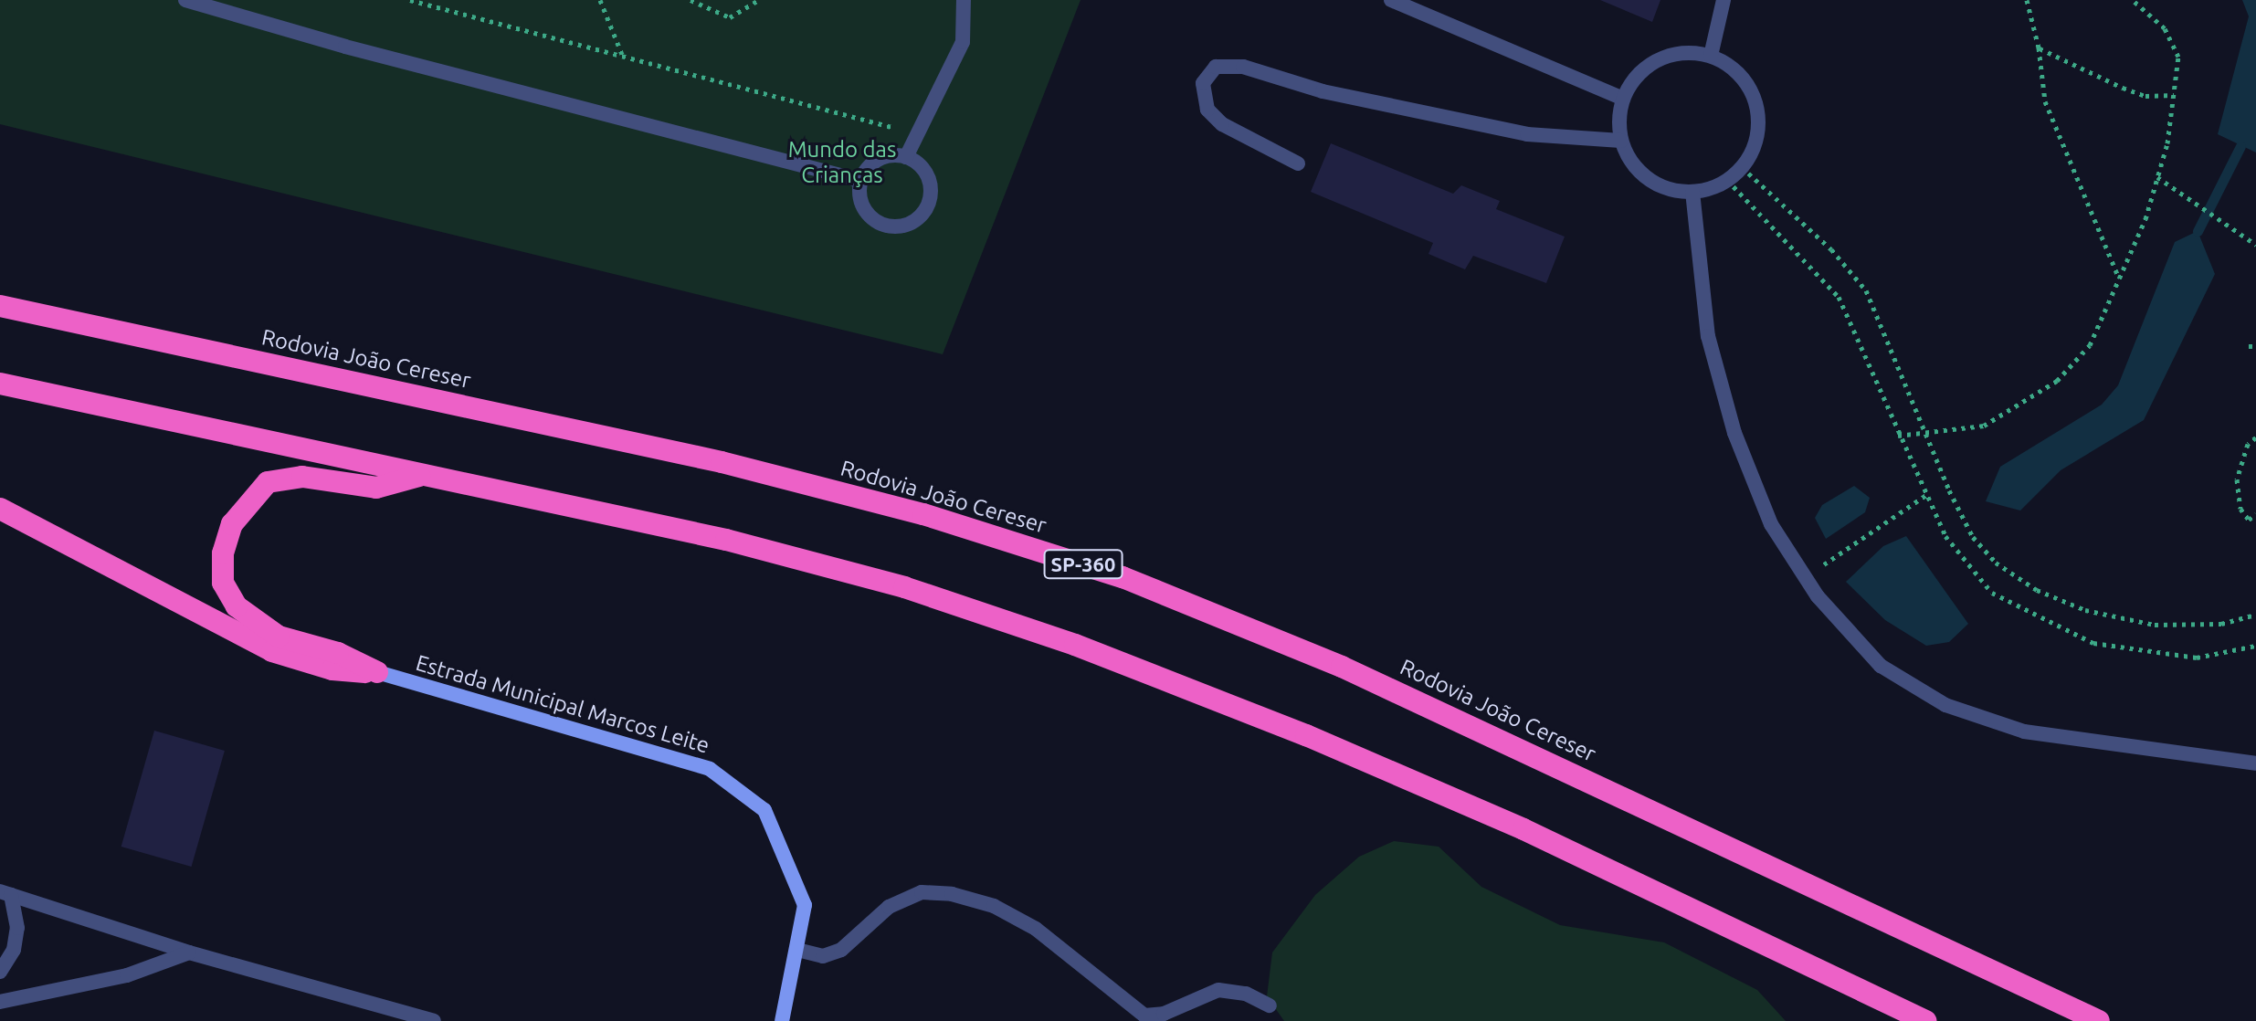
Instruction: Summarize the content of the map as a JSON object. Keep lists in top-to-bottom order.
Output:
{
  "streets": {
    "highway": ["Rodovia João Cereser", "SP-360"],
    "street": ["Estrada Municipal Marcos Leite"]
  },
  "parks": ["Mundo das Crianças"]
}
